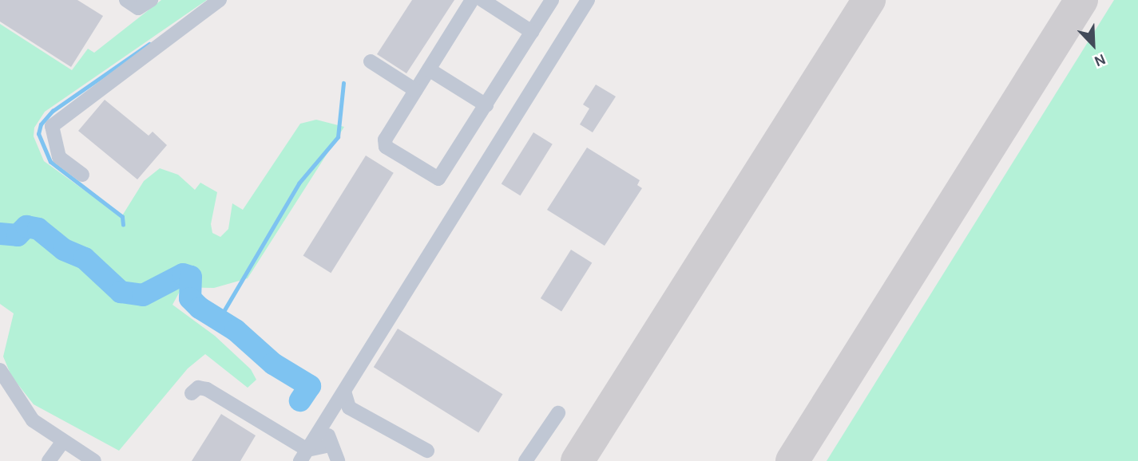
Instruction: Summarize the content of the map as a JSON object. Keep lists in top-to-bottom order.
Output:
{
  "north": "bottom right"
}
